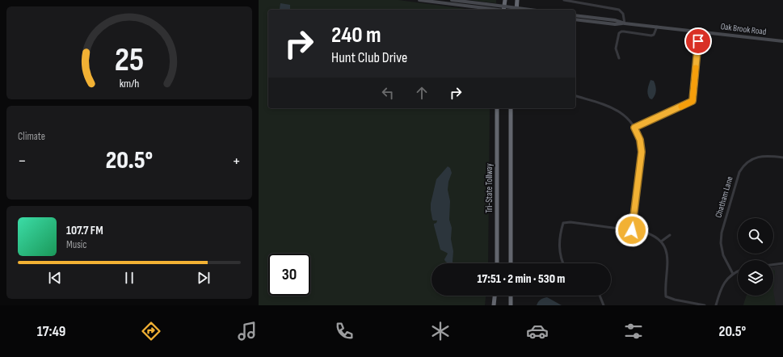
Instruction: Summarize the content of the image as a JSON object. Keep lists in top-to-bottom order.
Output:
{
  "streets": {
    "highway": ["Tri-State Tollway"],
    "main road": ["Oak Brook Road"],
    "street": ["Chatham Lane"]
  },
  "page": {
    "turn": ["240 m", "Hunt Club Drive"],
    "tile": "Climate",
    "heat": ["−", "20.5°", "+"],
    "song": ["107.7 FM", "Music"],
    "limit": "30",
    "trip": "17:51 · 2 min · 530 m",
    "tabs": ["17:49", "20.5°"],
    "gauge": ["25", "km/h"]
  }
}
